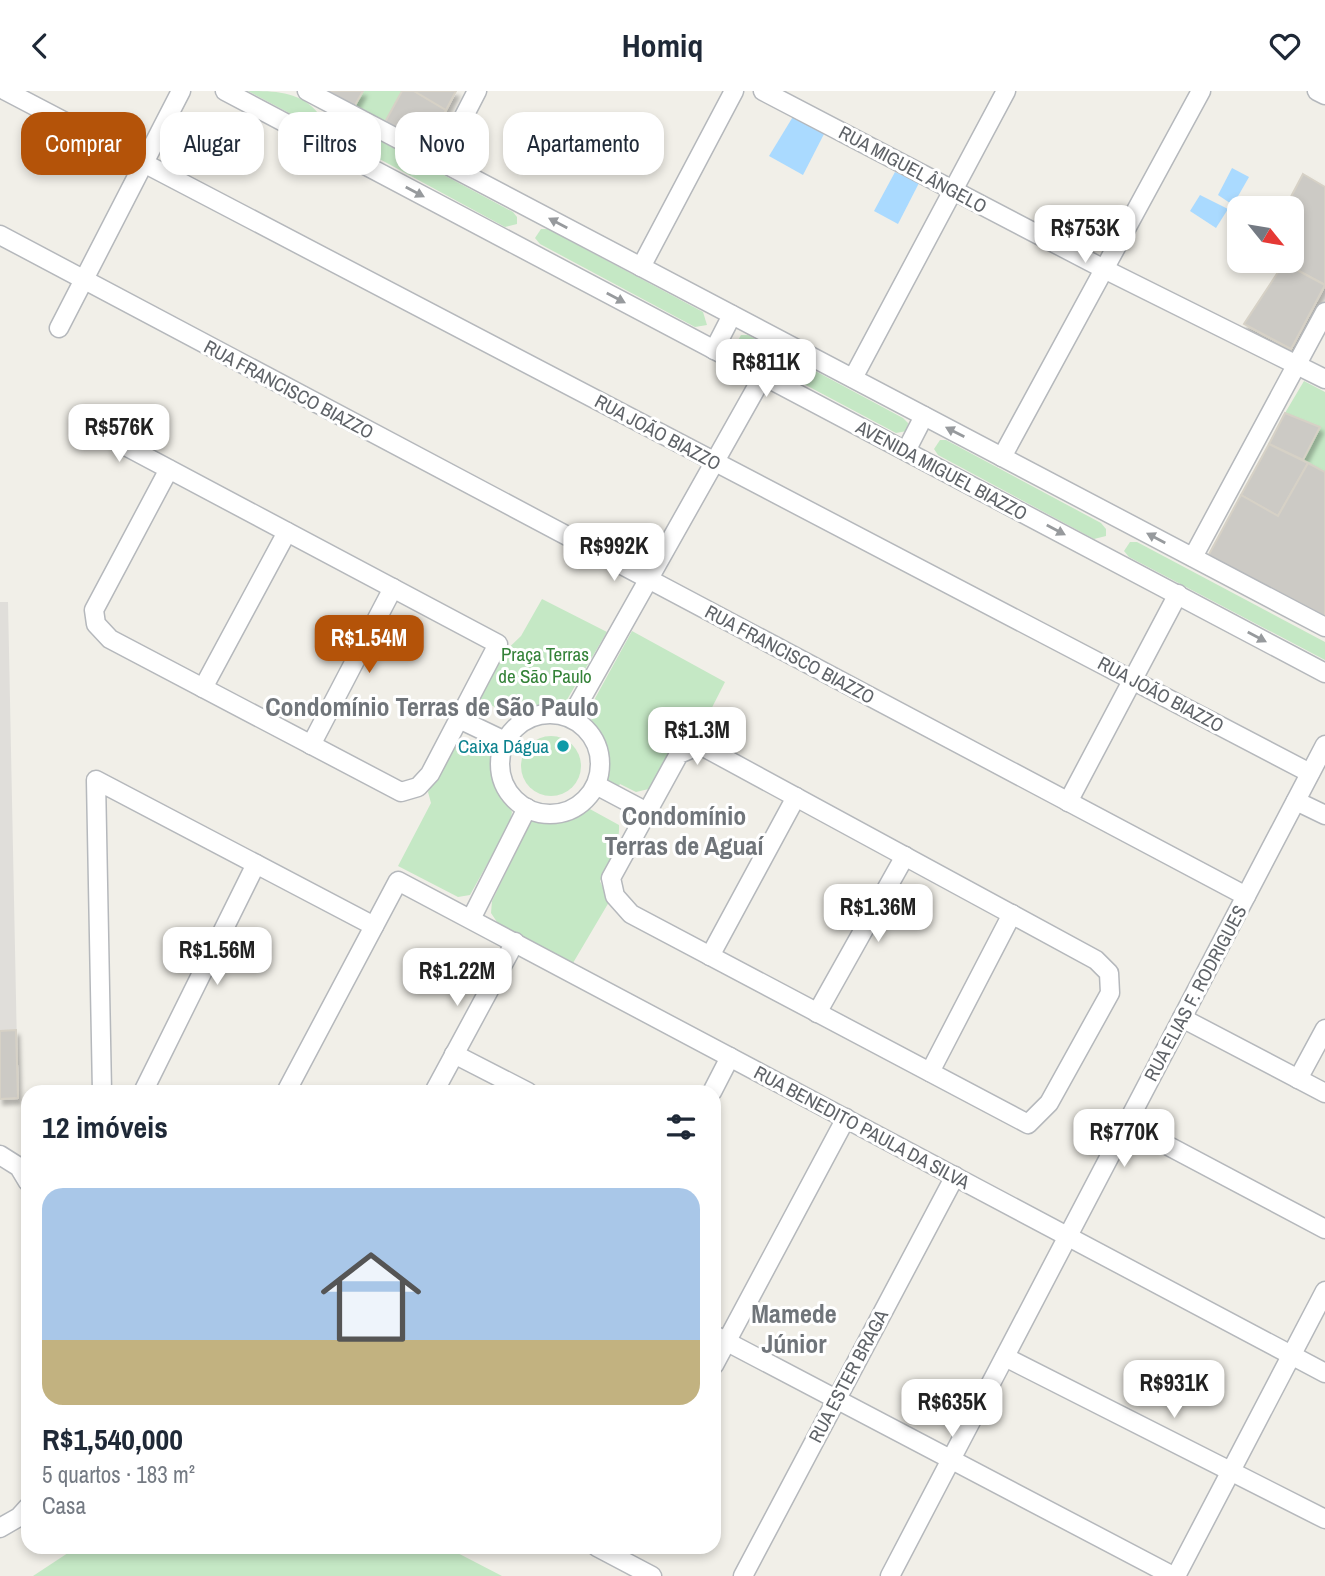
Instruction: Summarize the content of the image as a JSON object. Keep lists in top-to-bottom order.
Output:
{
  "streets": {
    "street": [
      "RUA MIGUEL ÂNGELO",
      "RUA FRANCISCO BIAZZO",
      "RUA JOÃO BIAZZO",
      "AVENIDA MIGUEL BIAZZO",
      "RUA ELIAS F. RODRIGUES",
      "RUA BENEDITO PAULA DA SILVA",
      "RUA ESTER BRAGA"
    ]
  },
  "crossings": [
    ["RUA FRANCISCO BIAZZO", "RUA ELIAS F. RODRIGUES"],
    ["RUA JOÃO BIAZZO", "RUA ELIAS F. RODRIGUES"],
    ["RUA ELIAS F. RODRIGUES", "RUA BENEDITO PAULA DA SILVA"],
    ["RUA BENEDITO PAULA DA SILVA", "RUA ESTER BRAGA"]
  ],
  "districts": ["Condomínio Terras de São Paulo", "Condomínio Terras de Aguaí", "Mamede Júnior"],
  "parks": ["Praça Terras de São Paulo"],
  "places": ["Caixa Dágua"],
  "north": "bottom right",
  "page": {
    "header": "Homiq",
    "chip": [
      "Comprar",
      "Alugar",
      "Filtros",
      "Novo",
      "Apartamento"
    ],
    "price": [
      "R$753K",
      "R$811K",
      "R$576K",
      "R$992K",
      "R$1.54M",
      "R$1.3M",
      "R$1.36M",
      "R$1.56M",
      "R$1.22M",
      "R$770K",
      "R$931K",
      "R$635K"
    ],
    "heading": "12 imóveis",
    "list": [
      {
        "name": "R$1,540,000",
        "note": "5 quartos · 183 m² · Casa"
      }
    ]
  }
}
